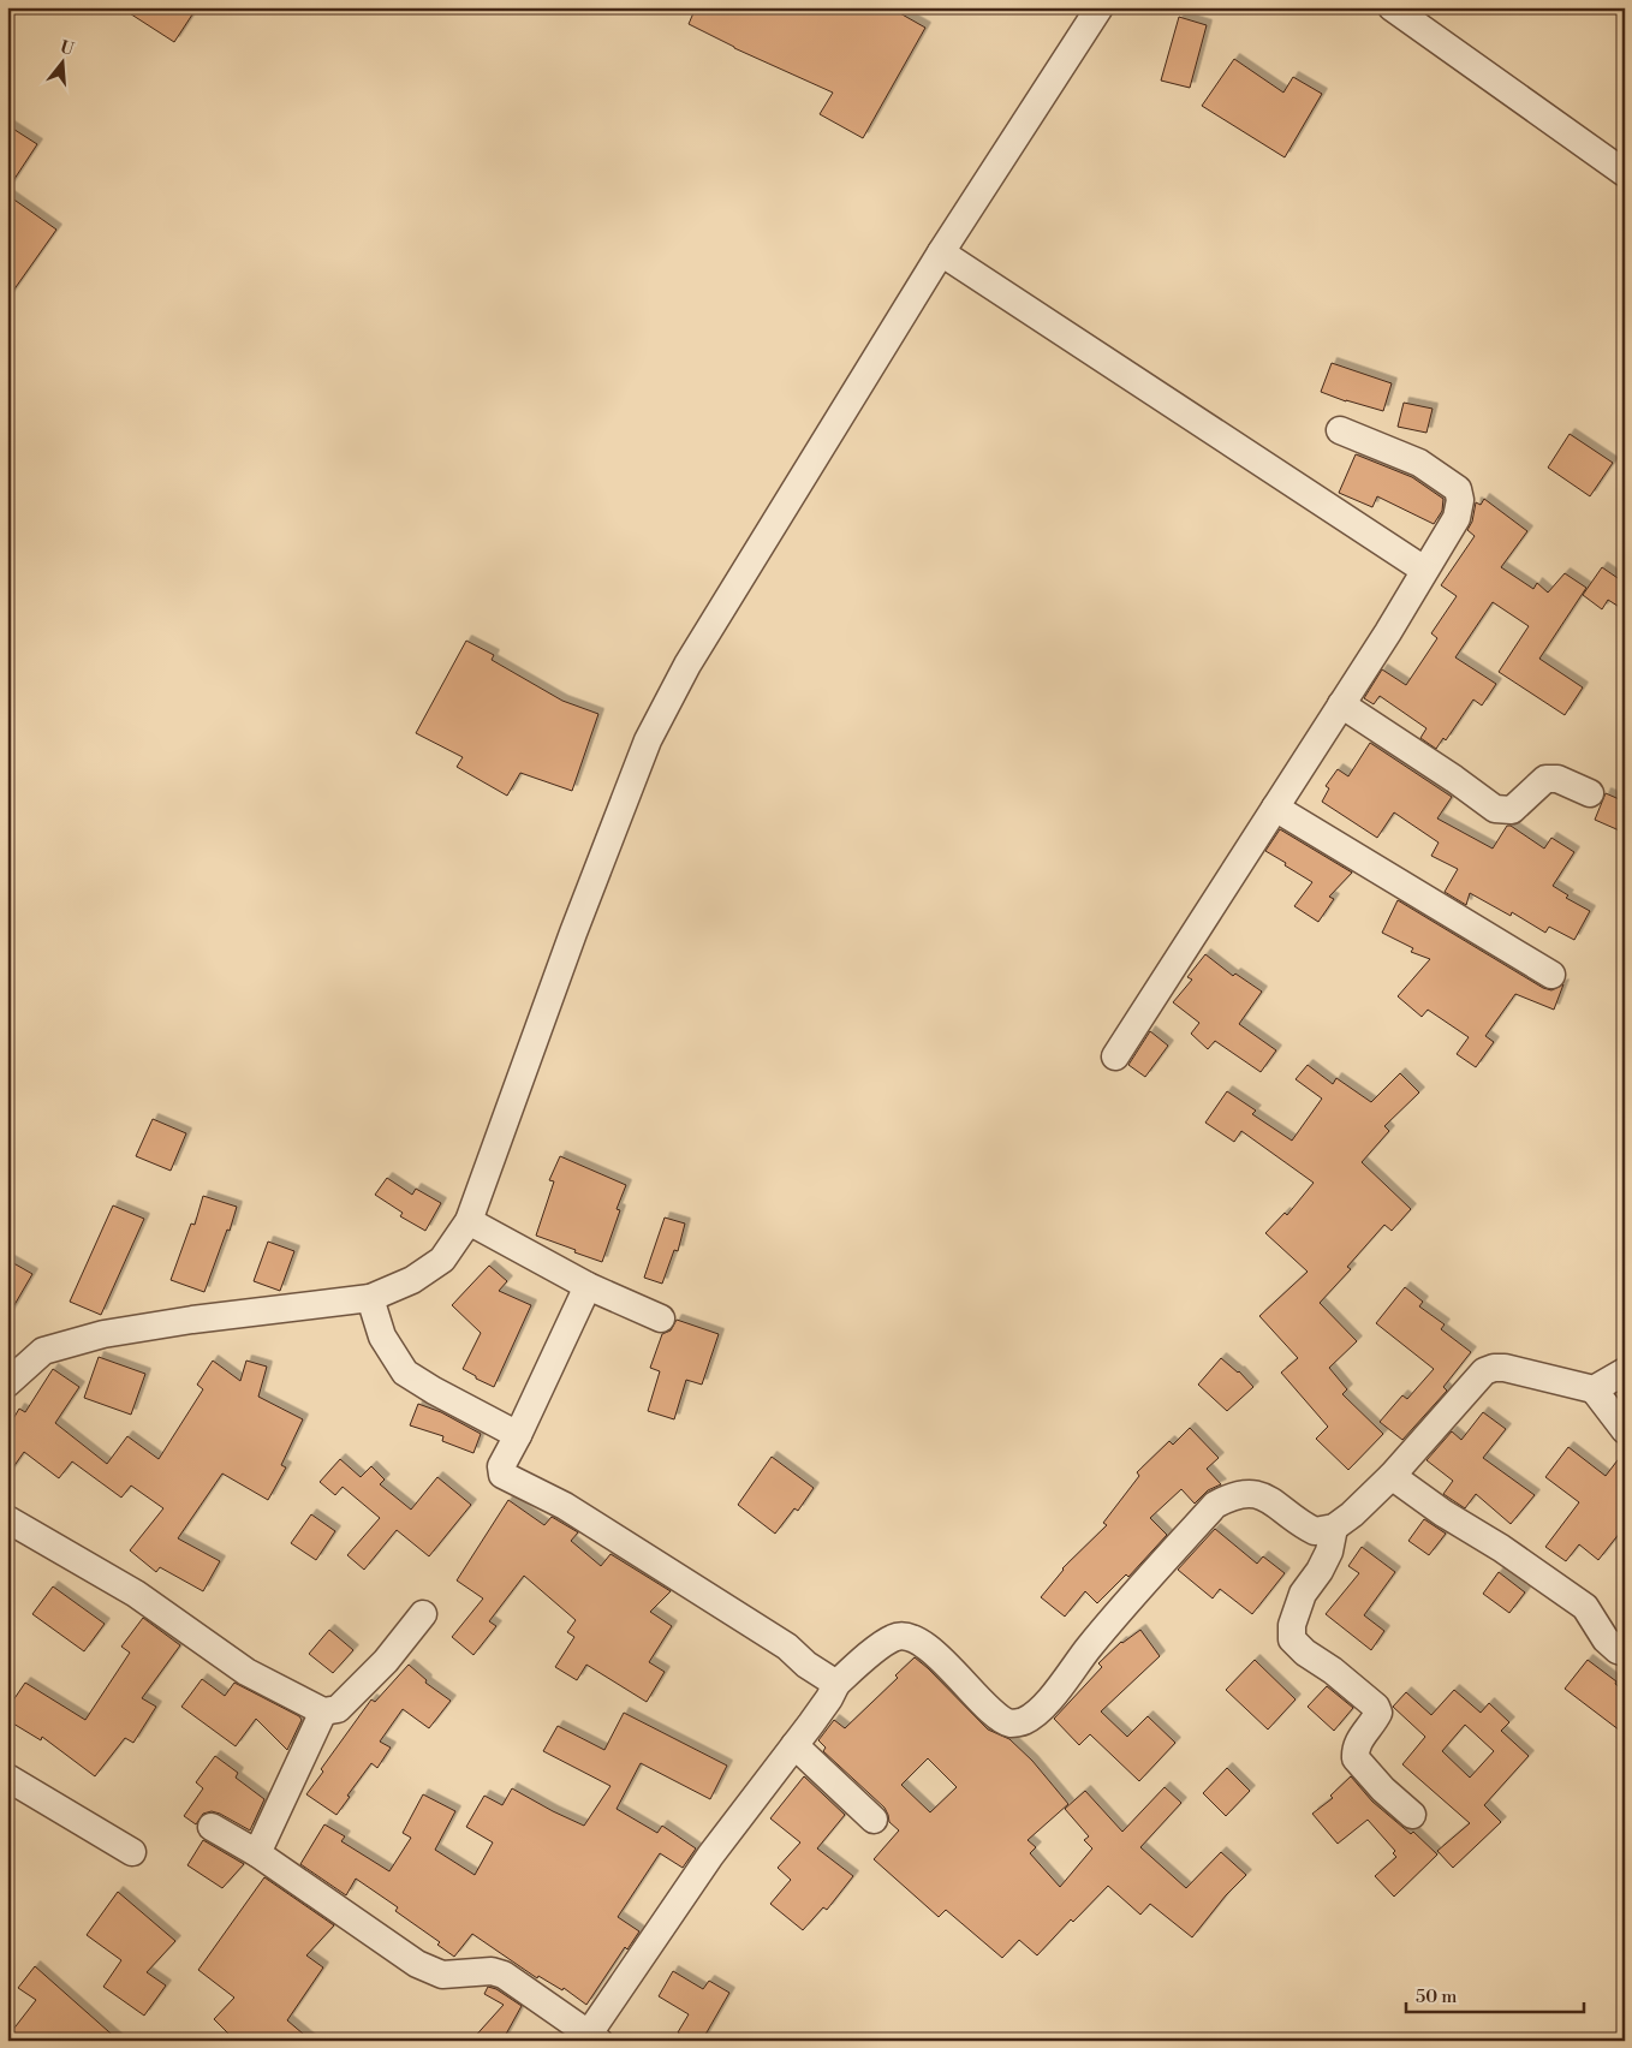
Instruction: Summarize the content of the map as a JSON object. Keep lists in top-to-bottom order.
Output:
{
  "scale_bar": "50 m",
  "north": "top"
}
